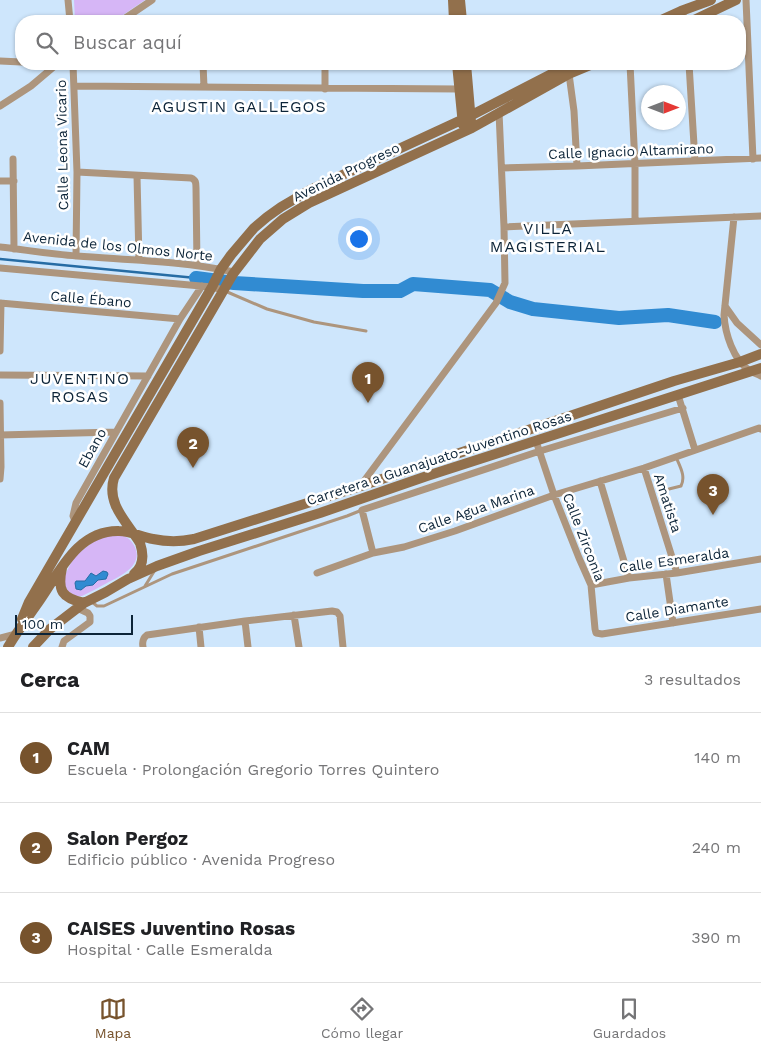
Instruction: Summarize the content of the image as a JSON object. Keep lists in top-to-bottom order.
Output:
{
  "streets": {
    "main road": ["Avenida Progreso", "Carretera a Guanajuato-Juventino Rosas"],
    "street": [
      "Calle Leona Vicario",
      "Calle Ignacio Altamirano",
      "Avenida de los Olmos Norte",
      "Calle Ébano",
      "Ebano",
      "Amatista",
      "Calle Agua Marina",
      "Calle Zirconia",
      "Calle Esmeralda",
      "Calle Diamante"
    ]
  },
  "crossings": [
    ["Calle Leona Vicario", "Avenida de los Olmos Norte"],
    ["Avenida Progreso", "Avenida de los Olmos Norte"],
    ["Avenida Progreso", "Ebano"],
    ["Avenida Progreso", "Carretera a Guanajuato-Juventino Rosas"],
    ["Calle Ébano", "Ebano"],
    ["Carretera a Guanajuato-Juventino Rosas", "Calle Zirconia"],
    ["Amatista", "Calle Agua Marina"],
    ["Amatista", "Calle Esmeralda"],
    ["Calle Agua Marina", "Calle Zirconia"],
    ["Calle Zirconia", "Calle Esmeralda"],
    ["Calle Zirconia", "Calle Diamante"]
  ],
  "districts": ["AGUSTIN GALLEGOS", "VILLA MAGISTERIAL", "JUVENTINO ROSAS"],
  "scale_bar": "100 m",
  "north": "right",
  "page": {
    "search": "Buscar aquí",
    "pins": ["1", "2", "3"],
    "scale": "100 m",
    "heading": ["Cerca", "3 resultados"],
    "list": [
      {
        "mark": "1",
        "name": "CAM",
        "note": "Escuela · Prolongación Gregorio Torres Quintero",
        "value": "140 m"
      },
      {
        "mark": "2",
        "name": "Salon Pergoz",
        "note": "Edificio público · Avenida Progreso",
        "value": "240 m"
      },
      {
        "mark": "3",
        "name": "CAISES Juventino Rosas",
        "note": "Hospital · Calle Esmeralda",
        "value": "390 m"
      }
    ],
    "nav": ["Mapa", "Cómo llegar", "Guardados"]
  }
}
